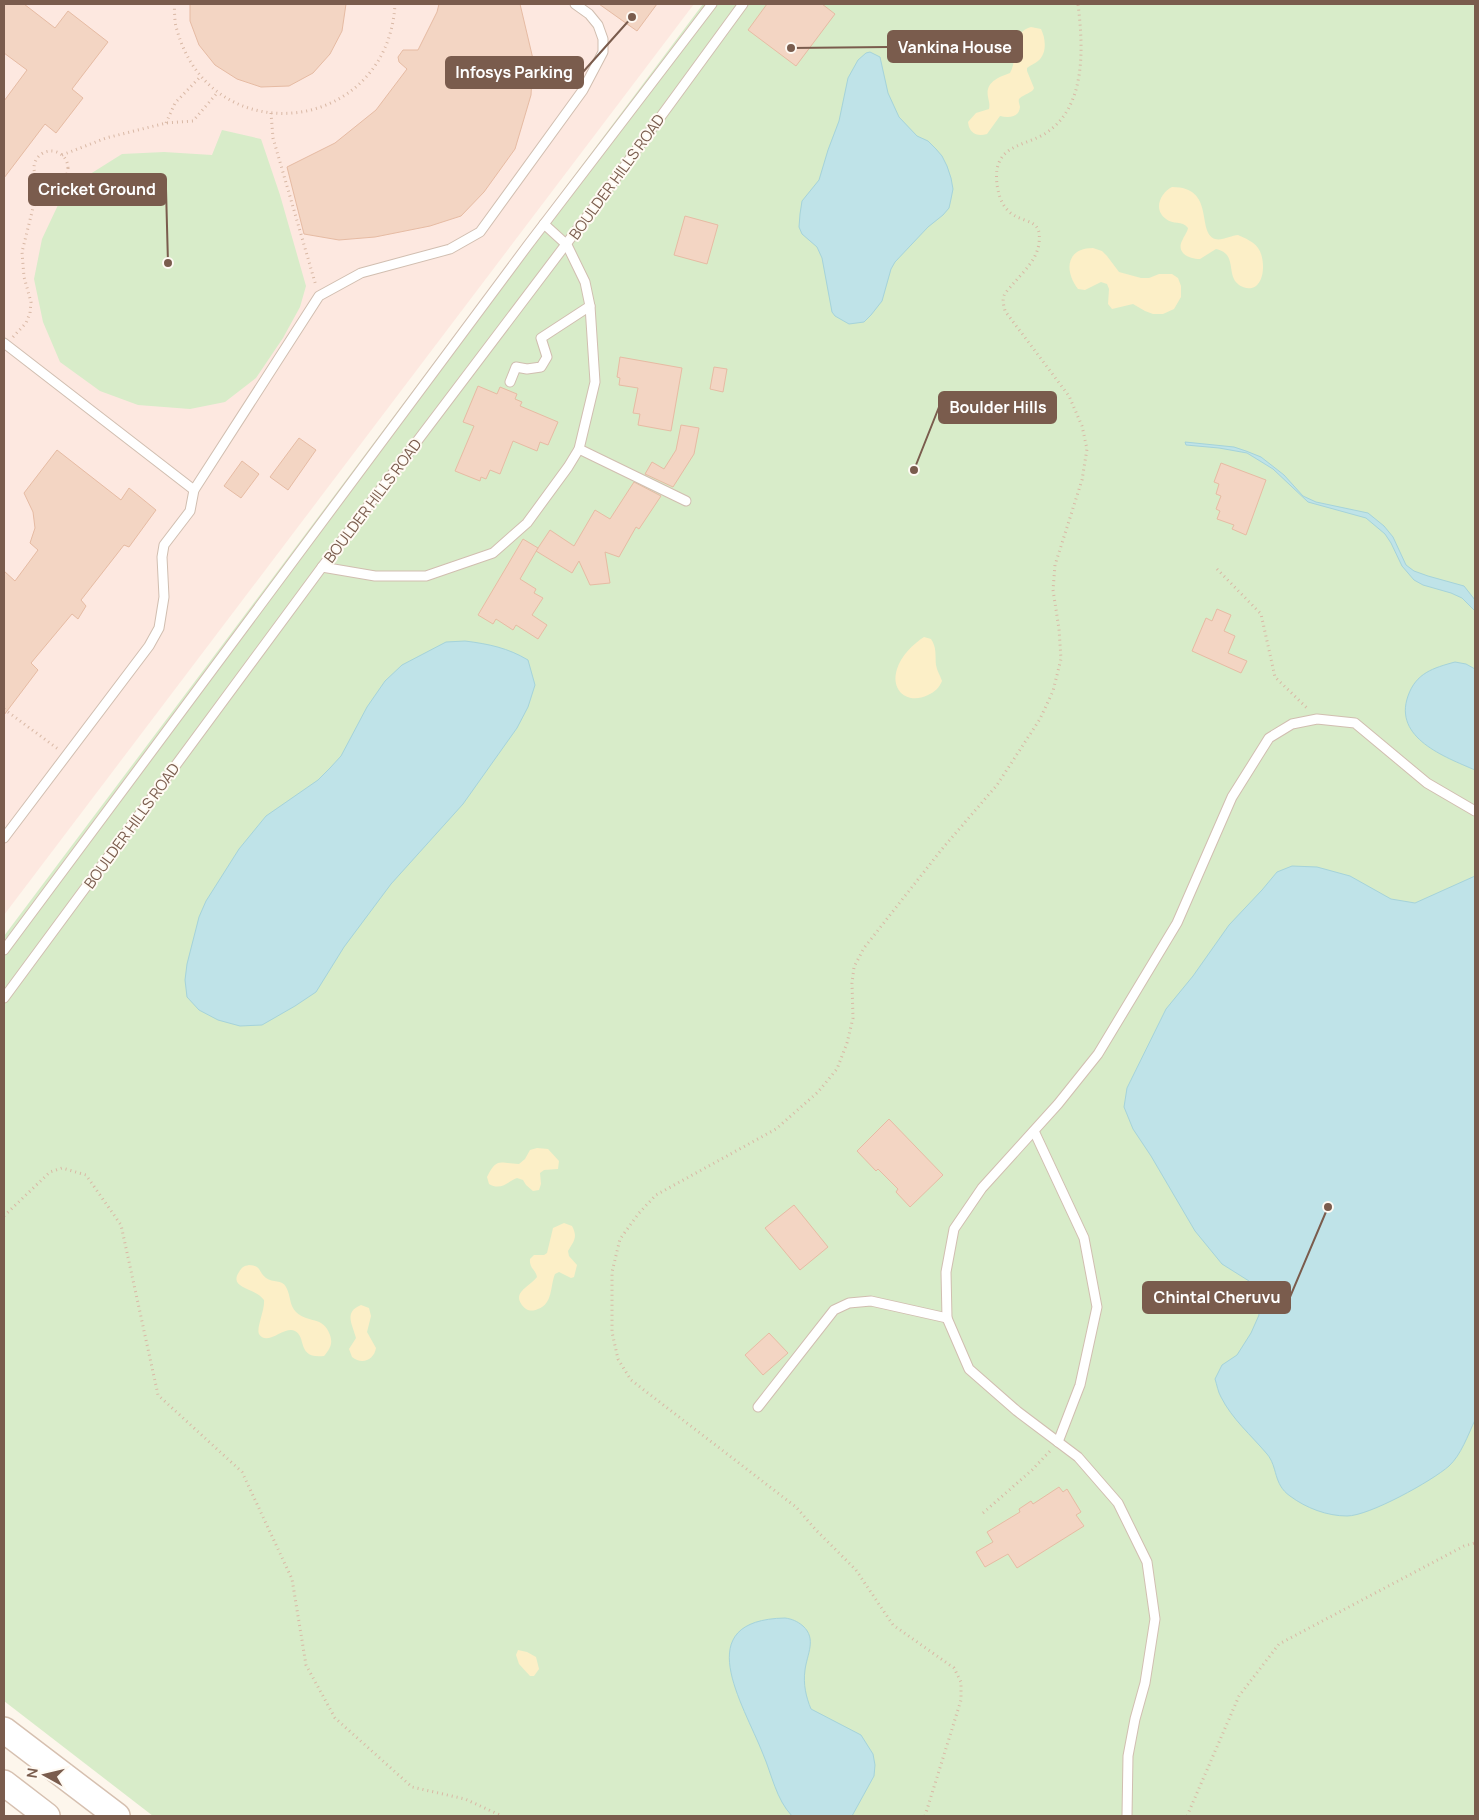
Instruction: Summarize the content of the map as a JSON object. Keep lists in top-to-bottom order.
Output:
{
  "streets": {
    "lane": ["BOULDER HILLS ROAD"]
  },
  "places": [
    "Infosys Parking",
    "Vankina House",
    "Cricket Ground",
    "Boulder Hills",
    "Chintal Cheruvu"
  ],
  "north": "left"
}
